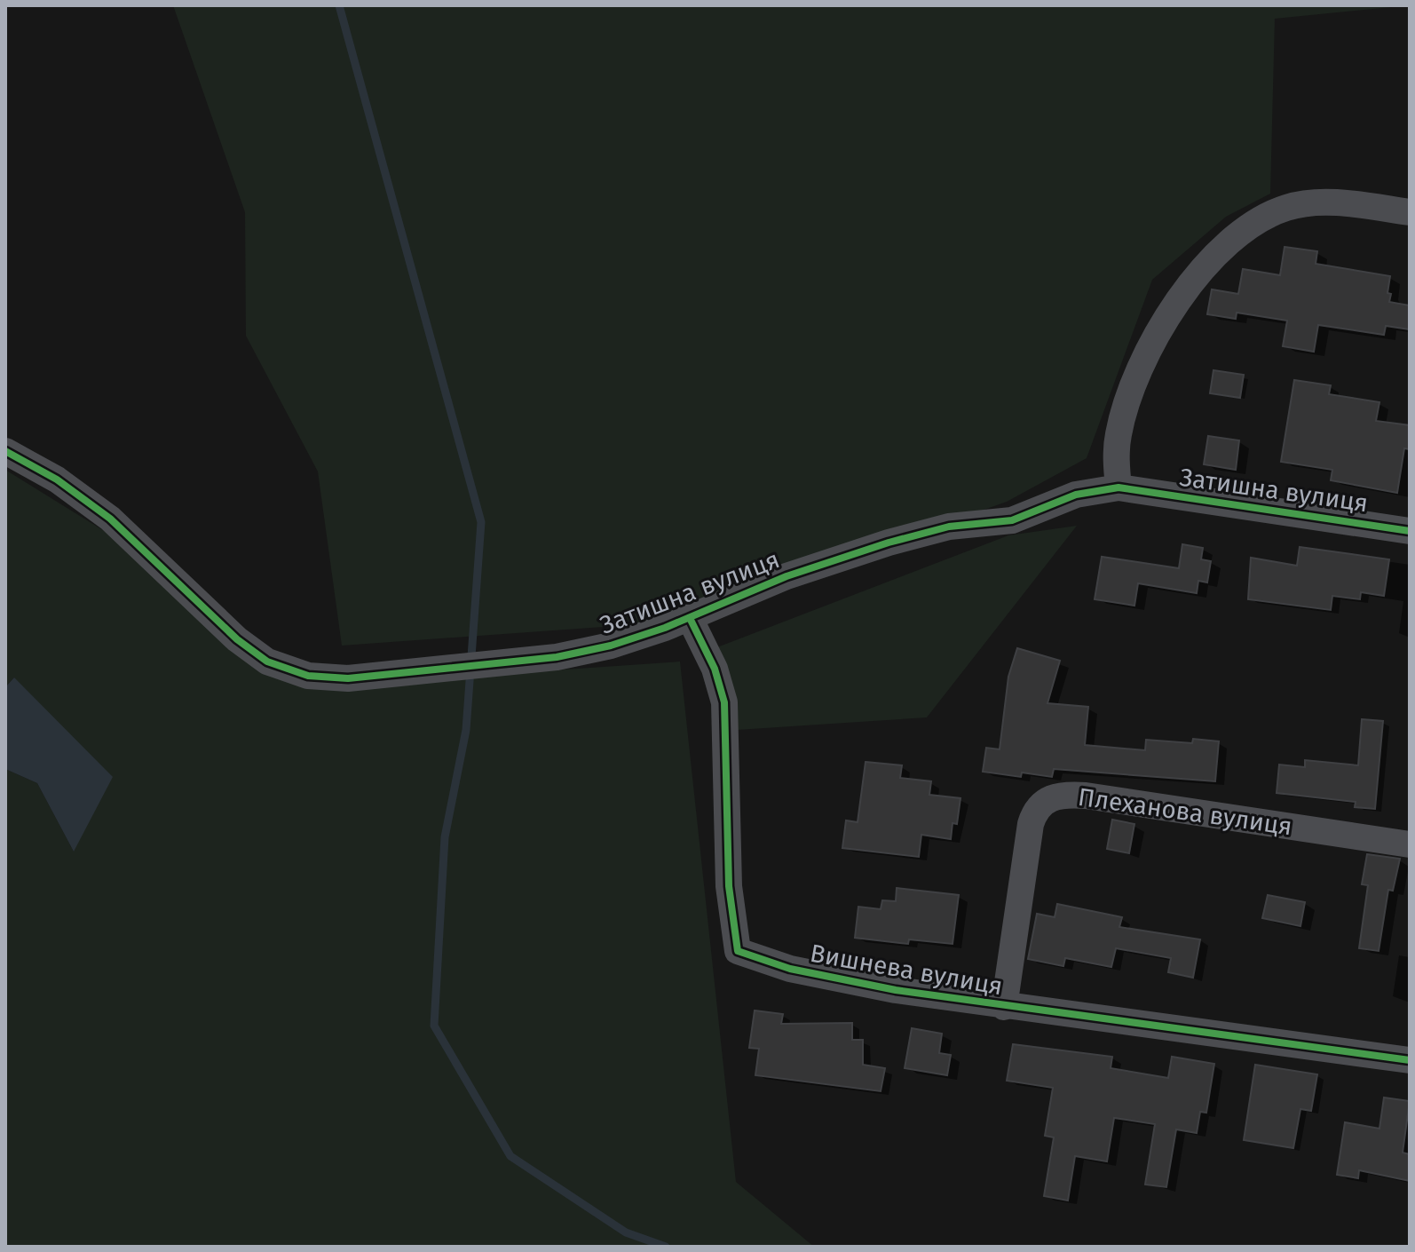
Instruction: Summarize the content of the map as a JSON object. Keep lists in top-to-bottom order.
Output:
{
  "streets": {
    "street": ["Затишна вулиця", "Плеханова вулиця", "Вишнева вулиця"]
  },
  "crossings": [
    ["Затишна вулиця", "Вишнева вулиця"],
    ["Плеханова вулиця", "Вишнева вулиця"]
  ]
}
